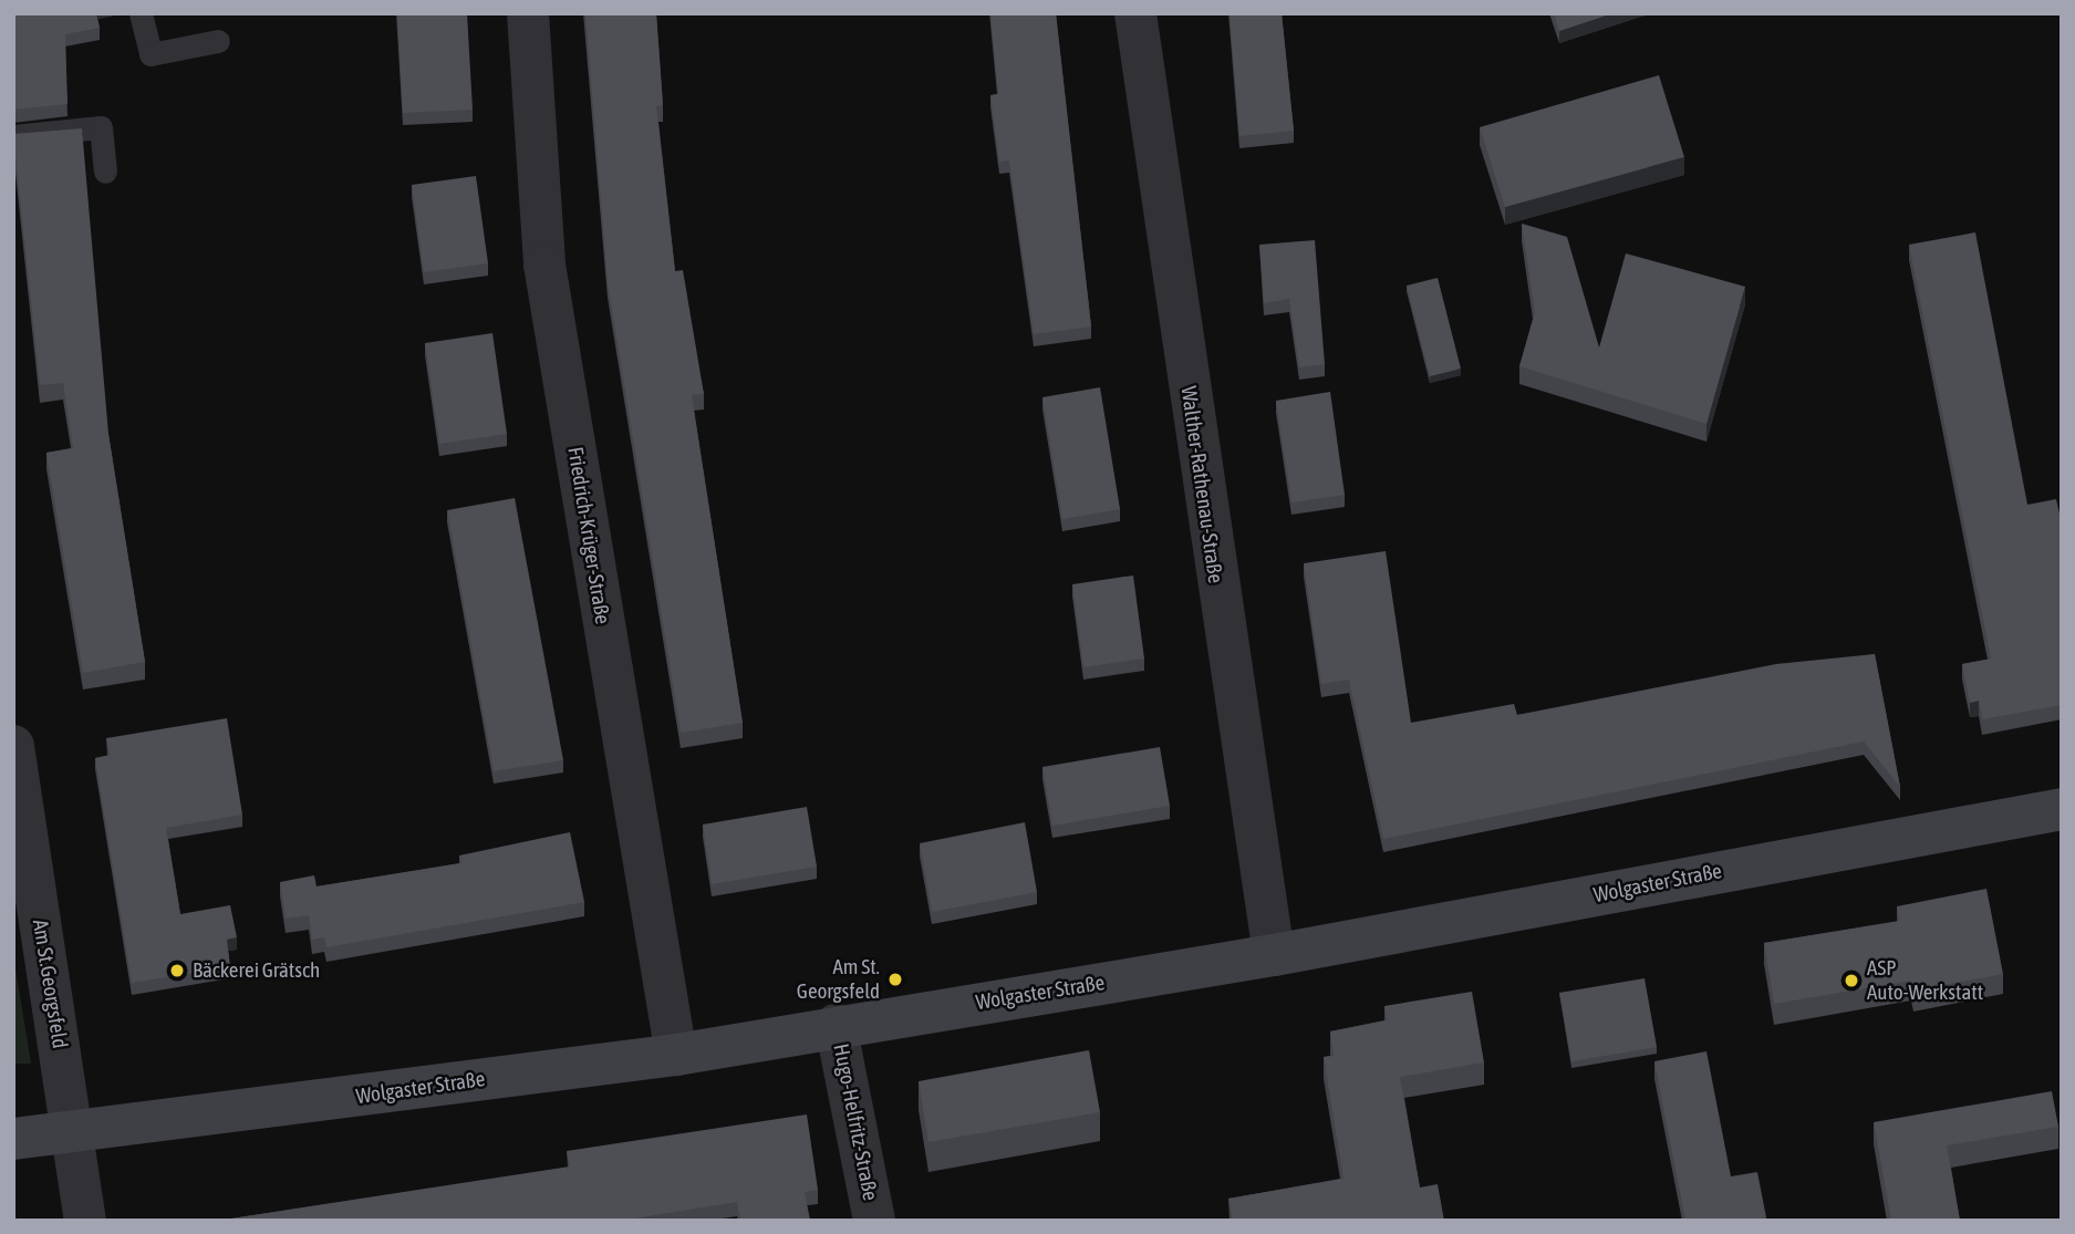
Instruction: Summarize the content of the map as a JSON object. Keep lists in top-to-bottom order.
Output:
{
  "streets": {
    "main road": ["Wolgaster Straße"],
    "street": [
      "Walther-Rathenau-Straße",
      "Friedrich-Krüger-Straße",
      "Am St.Georgsfeld",
      "Hugo-Helfritz-Straße"
    ]
  },
  "crossings": [
    ["Walther-Rathenau-Straße", "Wolgaster Straße"],
    ["Friedrich-Krüger-Straße", "Wolgaster Straße"],
    ["Wolgaster Straße", "Am St.Georgsfeld"],
    ["Wolgaster Straße", "Hugo-Helfritz-Straße"]
  ],
  "places": ["Bäckerei Grätsch", "Am St. Georgsfeld", "ASP Auto-Werkstatt"]
}
